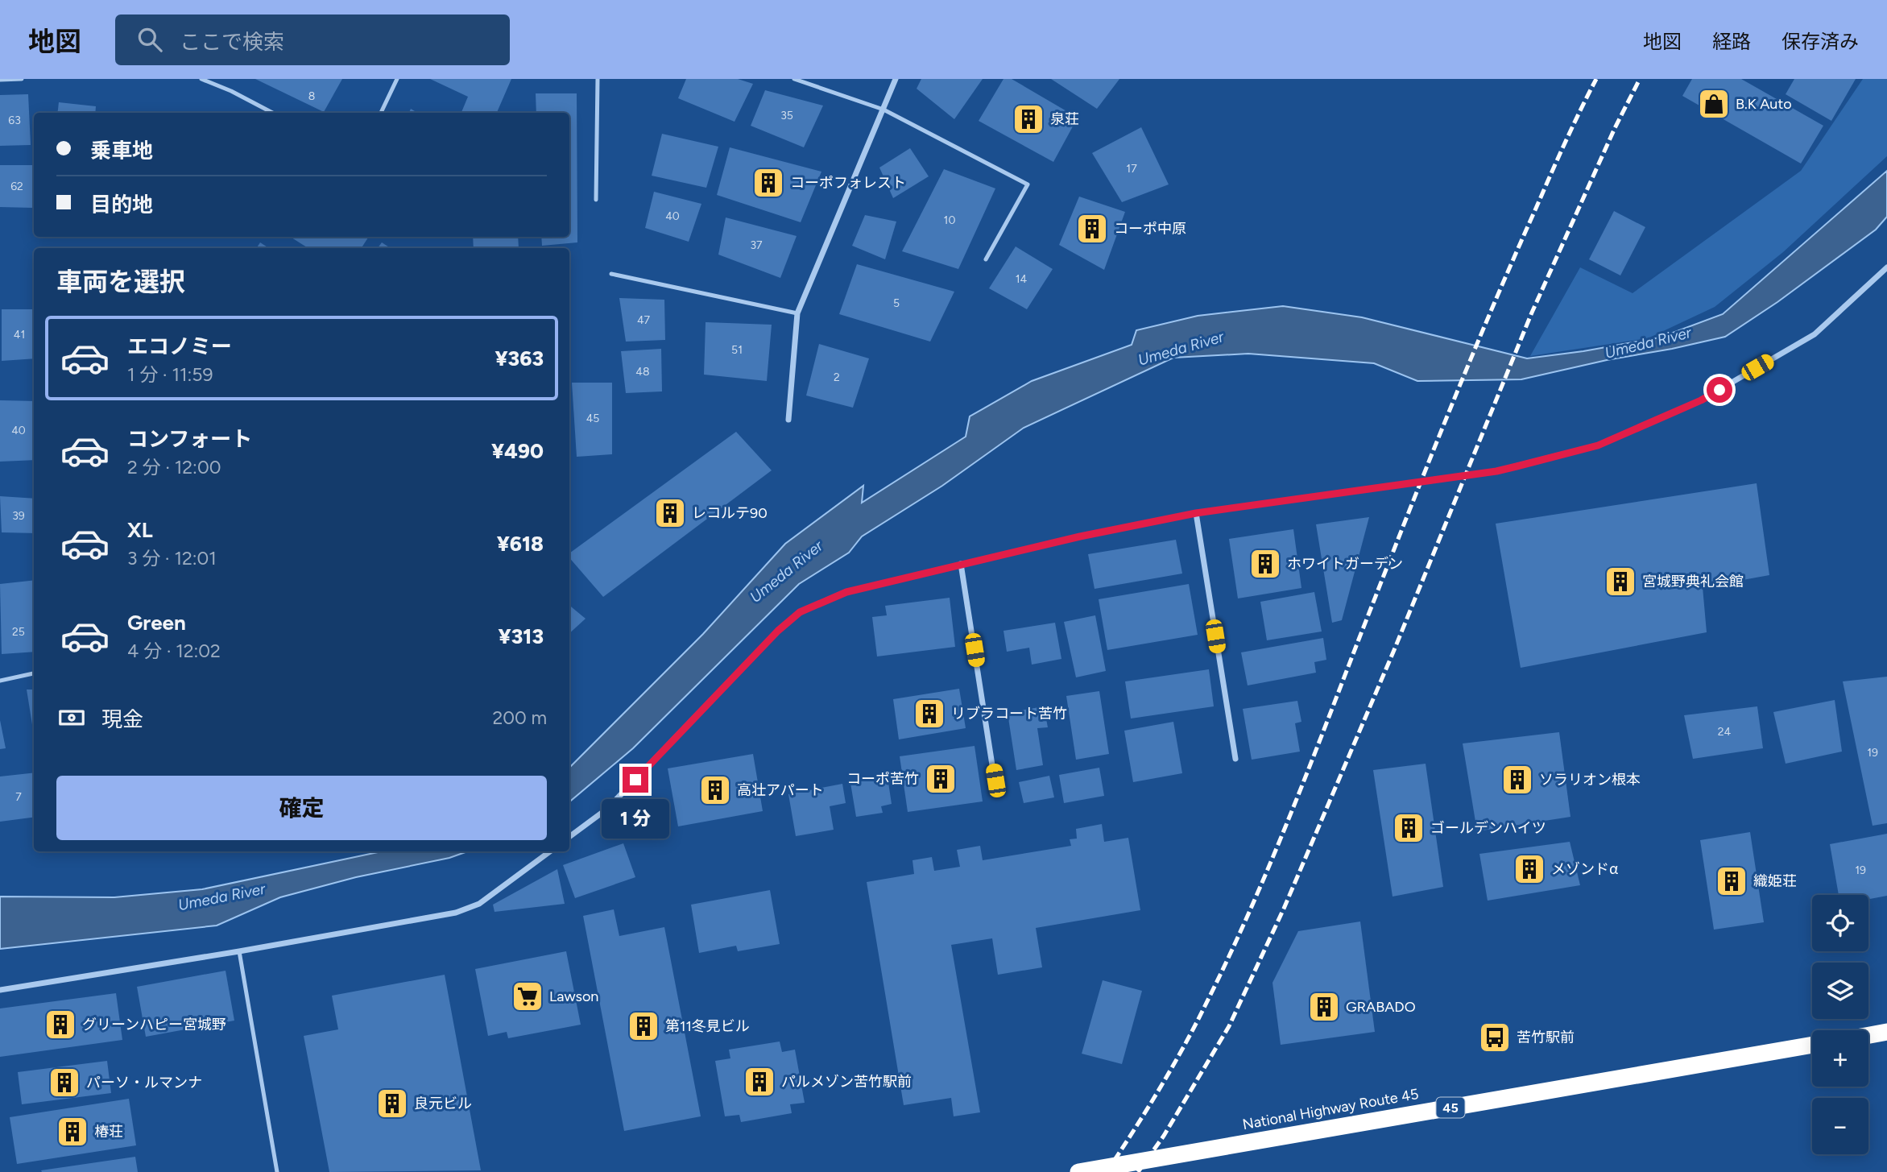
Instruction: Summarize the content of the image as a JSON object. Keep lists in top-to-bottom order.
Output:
{
  "streets": {
    "highway": ["45", "National Highway Route 45"]
  },
  "water": ["Umeda River"],
  "places": {
    "shop": ["B.K Auto"],
    "building": [
      "泉荘",
      "コーポフォレスト",
      "コーポ中原",
      "レコルテ90",
      "ホワイトガーデン",
      "宮城野典礼会館",
      "リブラコート苦竹",
      "コーポ苦竹",
      "ソラリオン根本",
      "高壮アパート",
      "ゴールデンハイツ",
      "メゾンドα",
      "織姫荘",
      "GRABADO",
      "グリーンハピー宮城野",
      "第11冬見ビル",
      "パルメゾン苦竹駅前",
      "パーソ・ルマンナ",
      "良元ビル",
      "椿荘"
    ],
    "supermarket": ["Lawson"],
    "bus stop": ["苦竹駅前"]
  },
  "house_numbers": [
    "8",
    "35",
    "63",
    "17",
    "62",
    "40",
    "10",
    "37",
    "14",
    "5",
    "47",
    "41",
    "51",
    "48",
    "2",
    "45",
    "40",
    "39",
    "25",
    "24",
    "19",
    "7",
    "19"
  ],
  "page": {
    "header": "地図",
    "search": "ここで検索",
    "nav": ["地図", "経路", "保存済み"],
    "banner": ["乗車地", "目的地"],
    "heading": "車両を選択",
    "list": [
      {
        "name": "エコノミー",
        "note": "1 分 · 11:59",
        "value": "¥363"
      },
      {
        "name": "コンフォート",
        "note": "2 分 · 12:00",
        "value": "¥490"
      },
      {
        "name": "XL",
        "note": "3 分 · 12:01",
        "value": "¥618"
      },
      {
        "name": "Green",
        "note": "4 分 · 12:02",
        "value": "¥313"
      }
    ],
    "pay": ["現金", "200 m"],
    "buttons": "確定",
    "bubble": "1 分",
    "map_buttons": ["+", "−"]
  }
}
